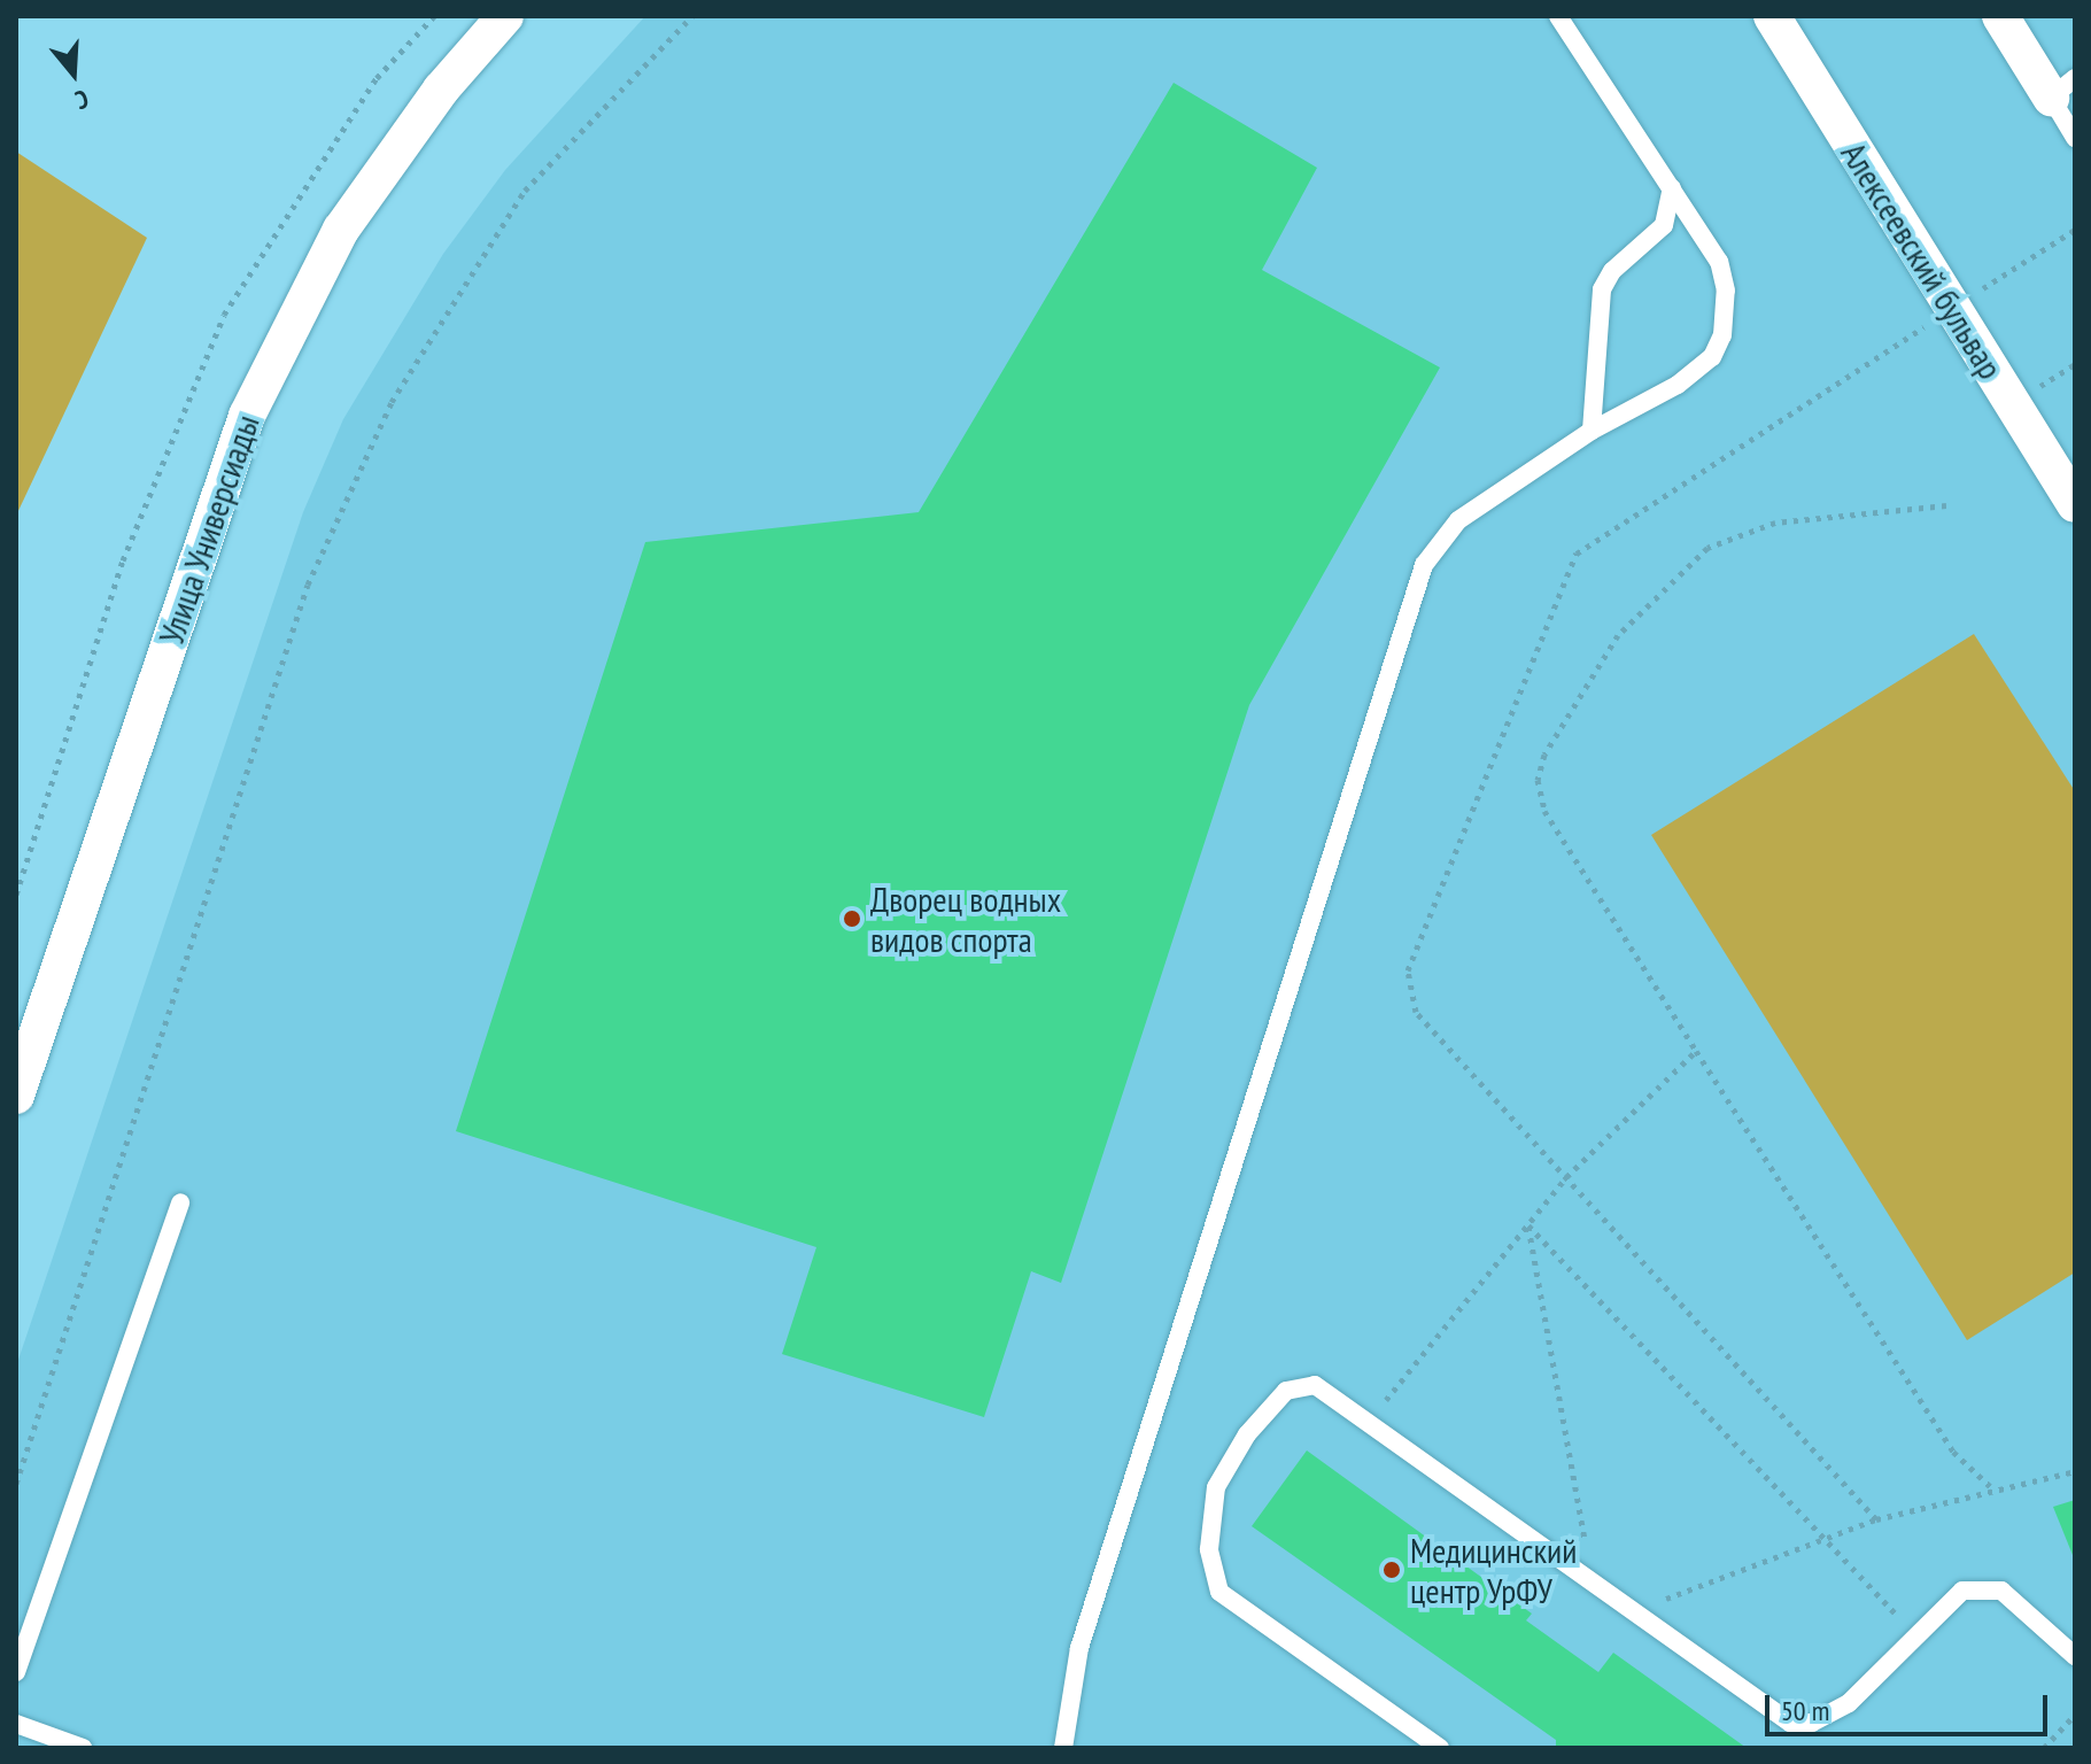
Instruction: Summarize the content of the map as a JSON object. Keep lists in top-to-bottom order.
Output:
{
  "streets": {
    "street": ["Алексеевский бульвар", "Улица Универсиады"]
  },
  "places": ["Дворец водных видов спорта", "Медицинский центр УрФУ"],
  "scale_bar": "50 m",
  "north": "bottom"
}
